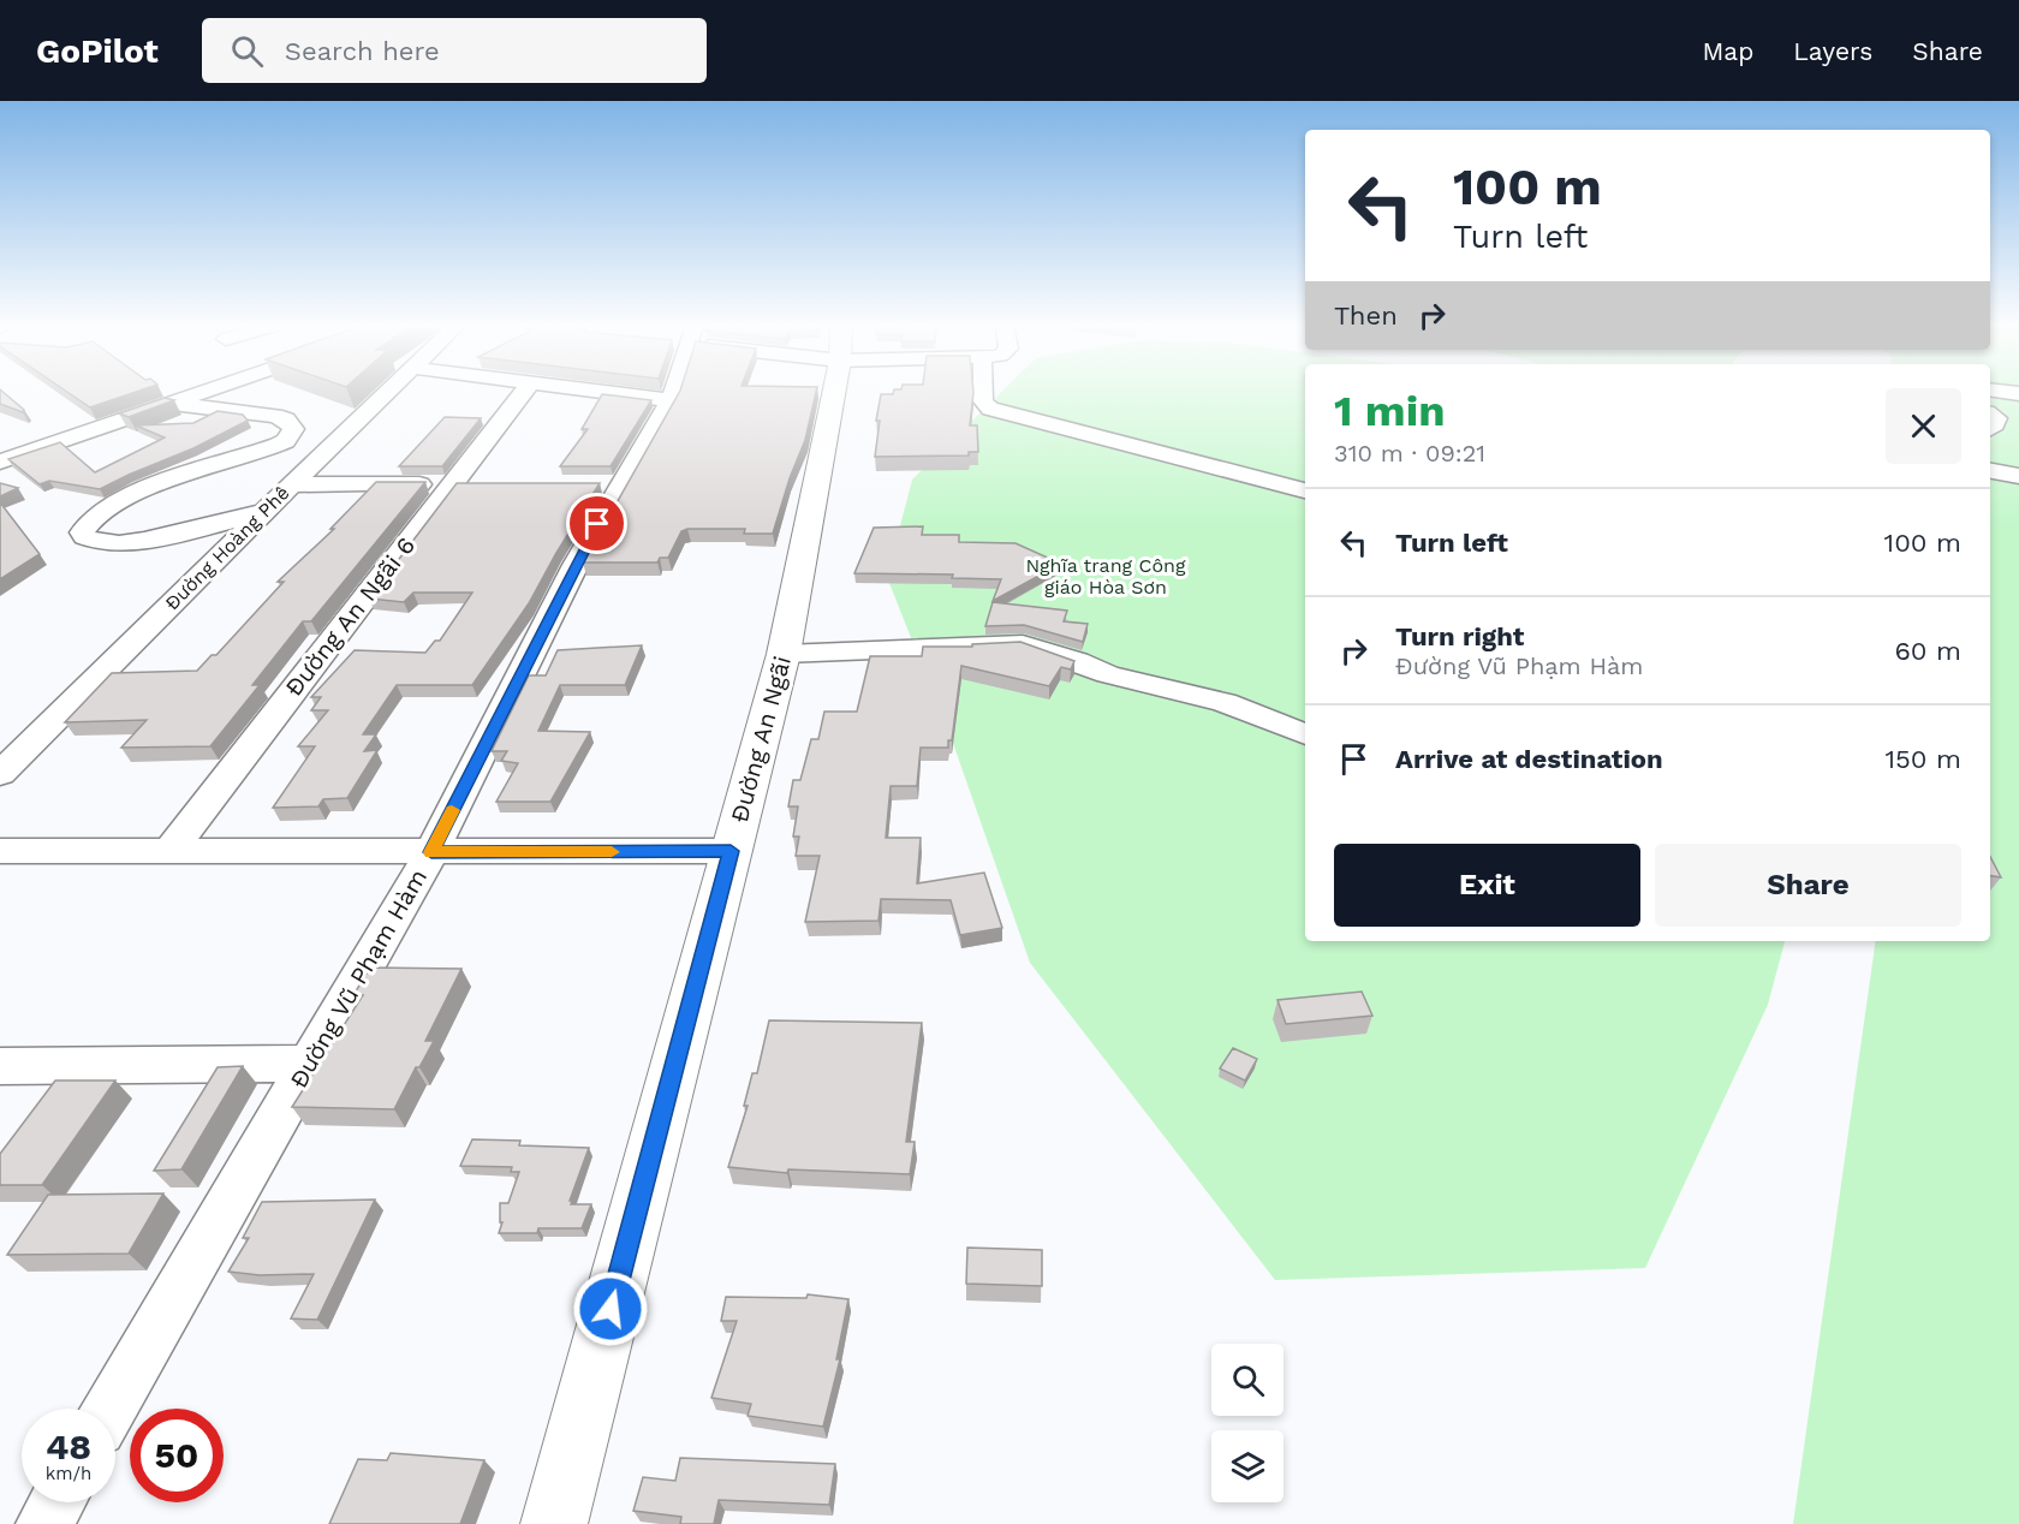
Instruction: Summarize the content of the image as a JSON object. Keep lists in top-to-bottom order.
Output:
{
  "streets": {
    "main road": ["Đường An Ngãi"],
    "street": ["Đường Hoàng Phê", "Đường An Ngãi 6", "Đường Vũ Phạm Hàm"]
  },
  "parks": ["Nghĩa trang Công giáo Hòa Sơn"],
  "page": {
    "header": "GoPilot",
    "search": "Search here",
    "nav": ["Map", "Layers", "Share"],
    "turn": ["100 m", "Turn left"],
    "then": "Then",
    "heading": ["1 min", "310 m · 09:21"],
    "list": [
      {
        "name": "Turn left",
        "value": "100 m"
      },
      {
        "name": "Turn right",
        "note": "Đường Vũ Phạm Hàm",
        "value": "60 m"
      },
      {
        "name": "Arrive at destination",
        "value": "150 m"
      }
    ],
    "buttons": ["Exit", "Share"],
    "speed": "48 km/h",
    "limit": "50"
  }
}
